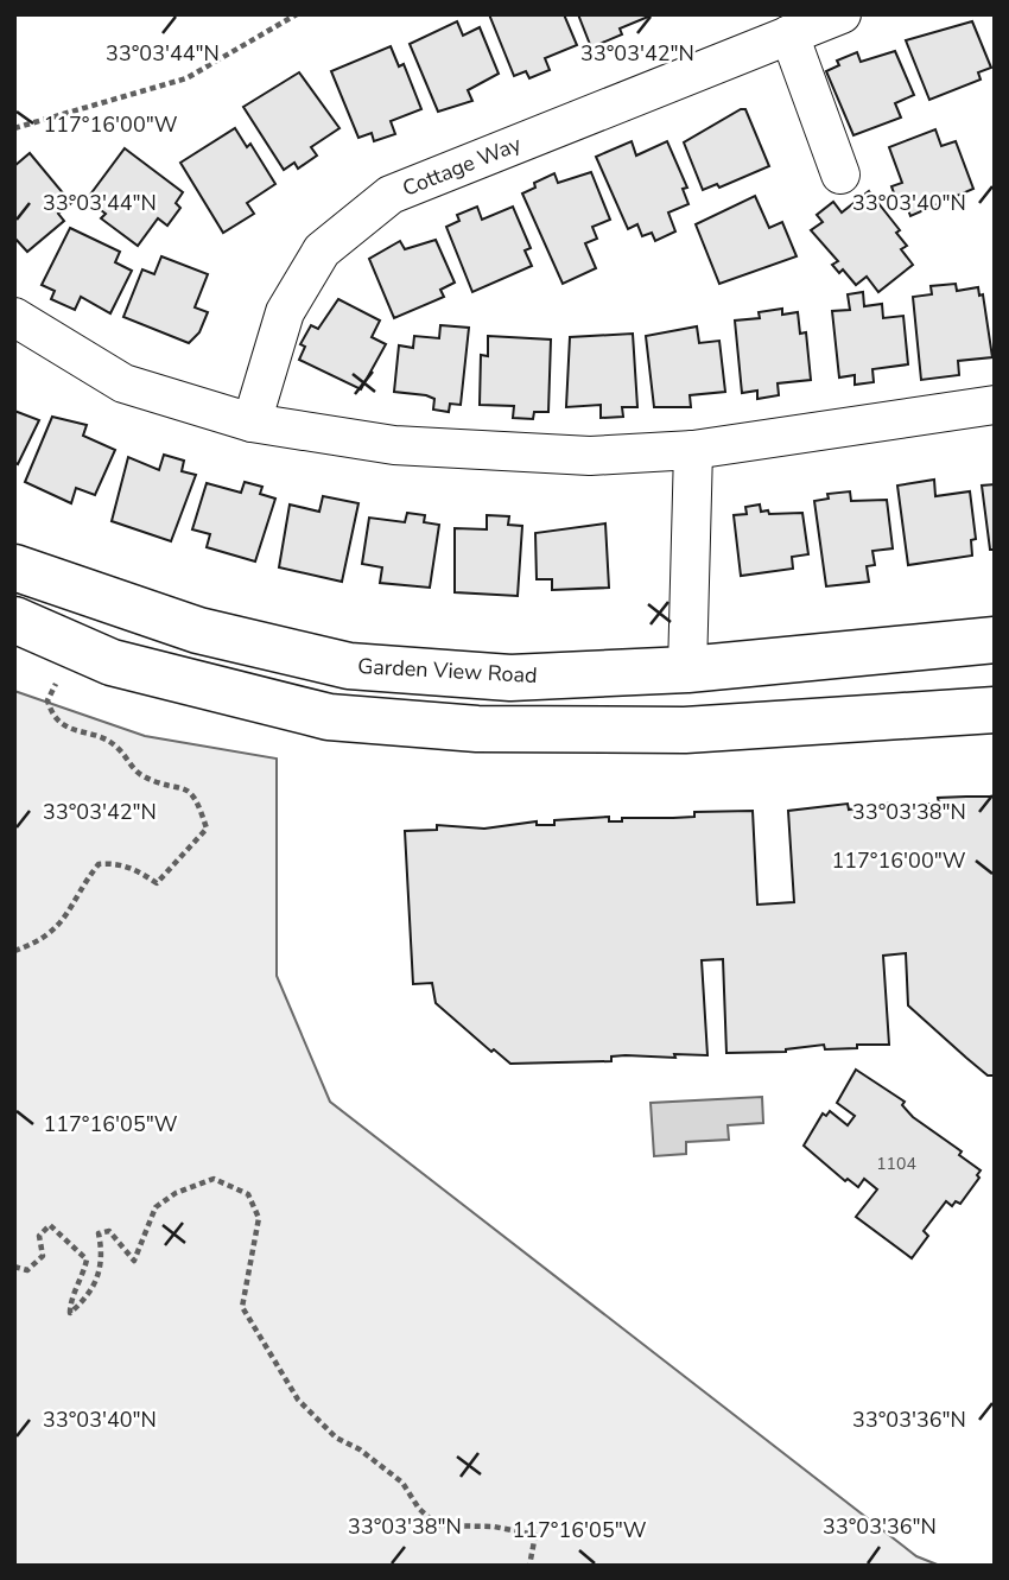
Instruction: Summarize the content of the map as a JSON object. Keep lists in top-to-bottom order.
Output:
{
  "streets": {
    "main road": ["Garden View Road"],
    "street": ["Cottage Way"]
  },
  "house_numbers": ["1104"],
  "coordinates": [
    "33°03'44\"N",
    "33°03'42\"N",
    "117°16'00\"W",
    "33°03'40\"N",
    "33°03'38\"N",
    "117°16'05\"W",
    "33°03'36\"N"
  ]
}
